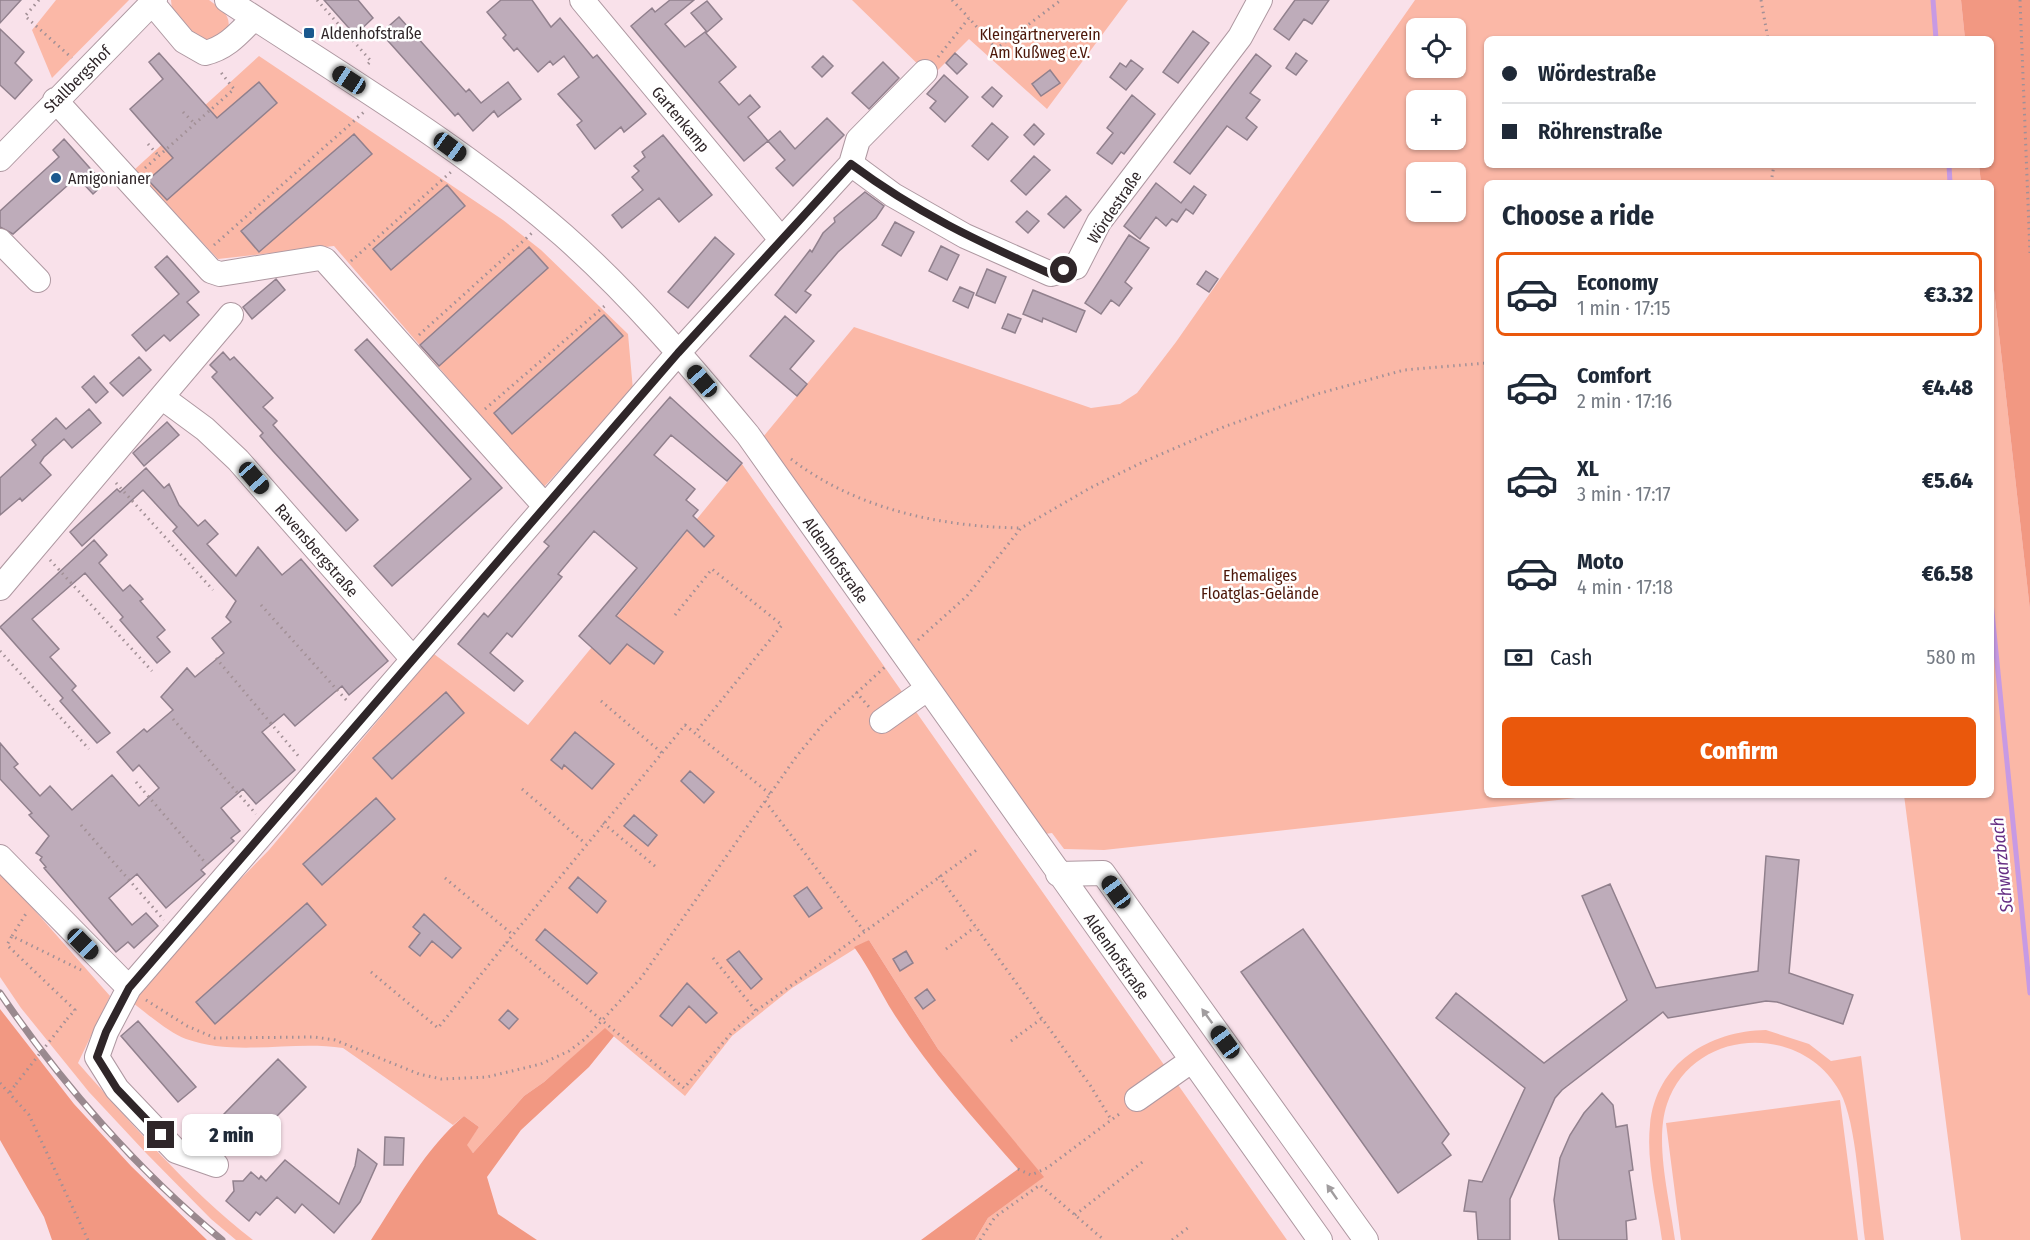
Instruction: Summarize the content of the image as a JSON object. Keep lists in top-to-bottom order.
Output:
{
  "streets": {
    "street": [
      "Stallbergshof",
      "Gartenkamp",
      "Wördestraße",
      "Ravensbergstraße",
      "Aldenhofstraße"
    ]
  },
  "water": ["Schwarzbach"],
  "parks": ["Kleingärtnerverein Am Kußweg e.V.", "Ehemaliges Floatglas-Gelände"],
  "places": {
    "transit": ["Aldenhofstraße"],
    "other": ["Amigonianer"]
  },
  "page": {
    "map_buttons": ["+", "−"],
    "banner": ["Wördestraße", "Röhrenstraße"],
    "heading": "Choose a ride",
    "list": [
      {
        "name": "Economy",
        "note": "1 min · 17:15",
        "value": "€3.32"
      },
      {
        "name": "Comfort",
        "note": "2 min · 17:16",
        "value": "€4.48"
      },
      {
        "name": "XL",
        "note": "3 min · 17:17",
        "value": "€5.64"
      },
      {
        "name": "Moto",
        "note": "4 min · 17:18",
        "value": "€6.58"
      }
    ],
    "pay": ["Cash", "580 m"],
    "buttons": "Confirm",
    "bubble": "2 min"
  }
}
